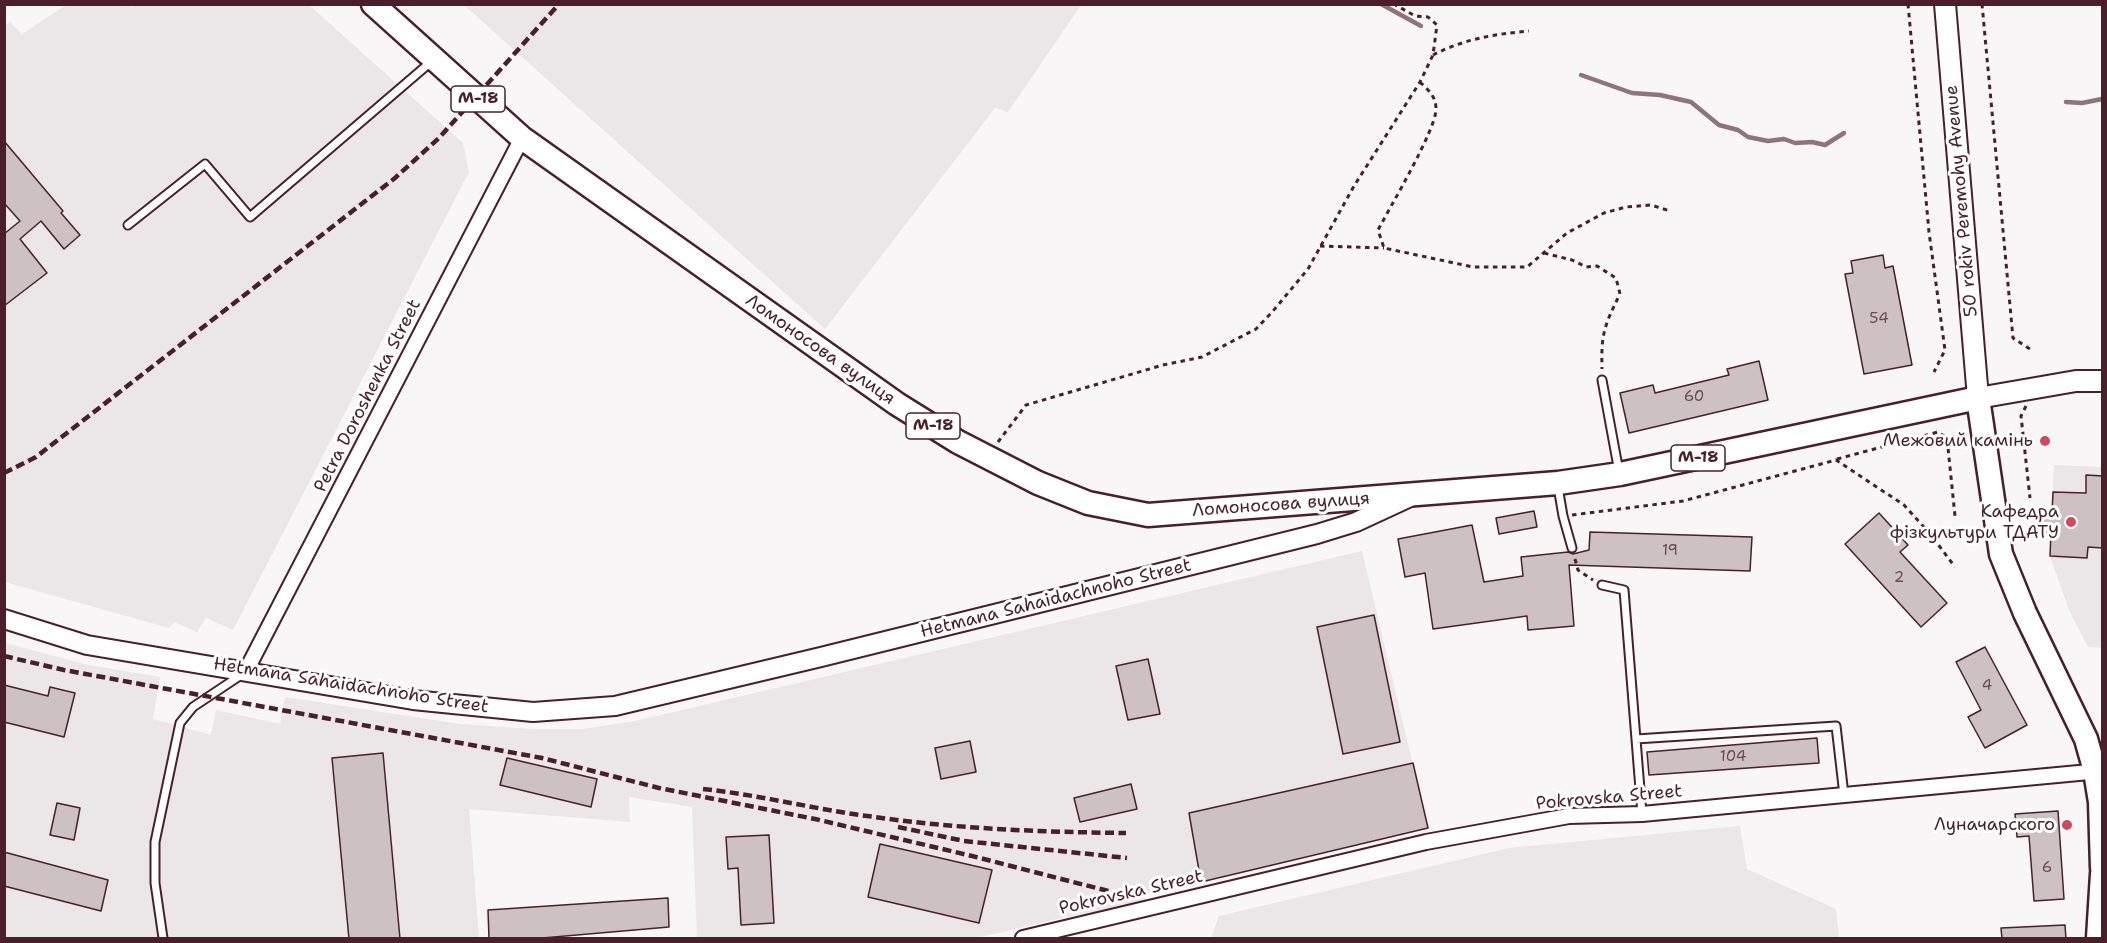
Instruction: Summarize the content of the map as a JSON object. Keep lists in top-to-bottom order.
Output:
{
  "streets": {
    "highway": ["М-18", "Ломоносова вулиця", "Hetmana Sahaidachnoho Street"],
    "main road": ["50 rokiv Peremohy Avenue"],
    "street": ["Petra Doroshenka Street", "Pokrovska Street"]
  },
  "crossings": [
    ["50 rokiv Peremohy Avenue", "Hetmana Sahaidachnoho Street"],
    ["Ломоносова вулиця", "Petra Doroshenka Street"],
    ["Ломоносова вулиця", "Hetmana Sahaidachnoho Street"],
    ["Petra Doroshenka Street", "Hetmana Sahaidachnoho Street"]
  ],
  "places": ["Межовий камінь", "Кафедра фізкультури ТДАТУ", "Луначарского"],
  "house_numbers": [
    "54",
    "60",
    "19",
    "2",
    "4",
    "104",
    "6"
  ]
}
